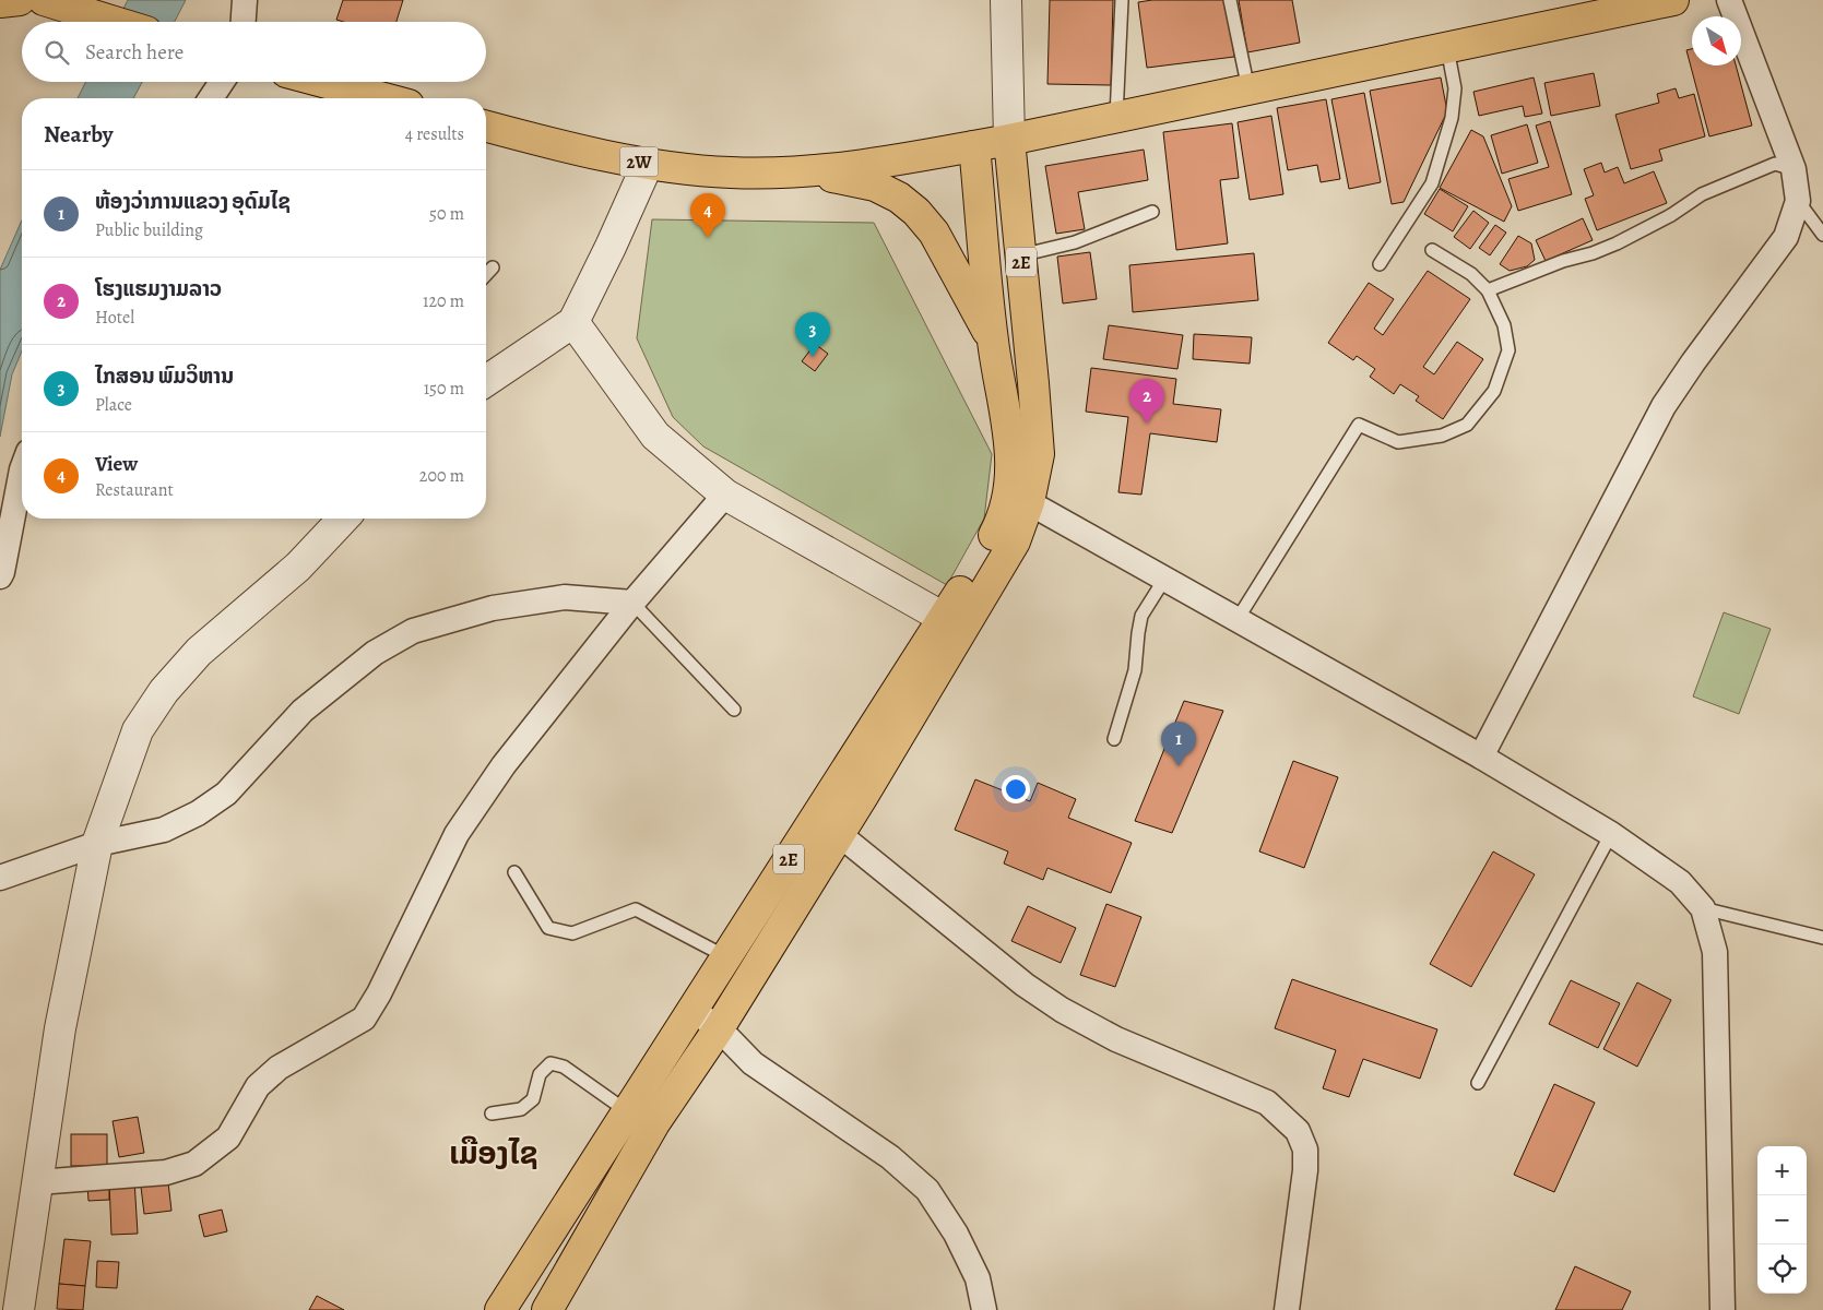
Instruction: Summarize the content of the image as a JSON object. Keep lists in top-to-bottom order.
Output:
{
  "streets": {
    "main road": ["2W", "2E"]
  },
  "crossings": [
    ["2W", "2E"]
  ],
  "districts": ["ເມືອງໄຊ"],
  "north": "bottom right",
  "page": {
    "search": "Search here",
    "heading": ["Nearby", "4 results"],
    "list": [
      {
        "mark": "1",
        "name": "ຫ້ອງວ່າການແຂວງ ອຸດົມໄຊ",
        "note": "Public building",
        "value": "50 m"
      },
      {
        "mark": "2",
        "name": "ໂຮງແຮມງາມລາວ",
        "note": "Hotel",
        "value": "120 m"
      },
      {
        "mark": "3",
        "name": "ໄກສອນ ພົມວິຫານ",
        "note": "Place",
        "value": "150 m"
      },
      {
        "mark": "4",
        "name": "View",
        "note": "Restaurant",
        "value": "200 m"
      }
    ],
    "pins": [
      "4",
      "3",
      "2",
      "1"
    ],
    "map_buttons": ["+", "−"]
  }
}
